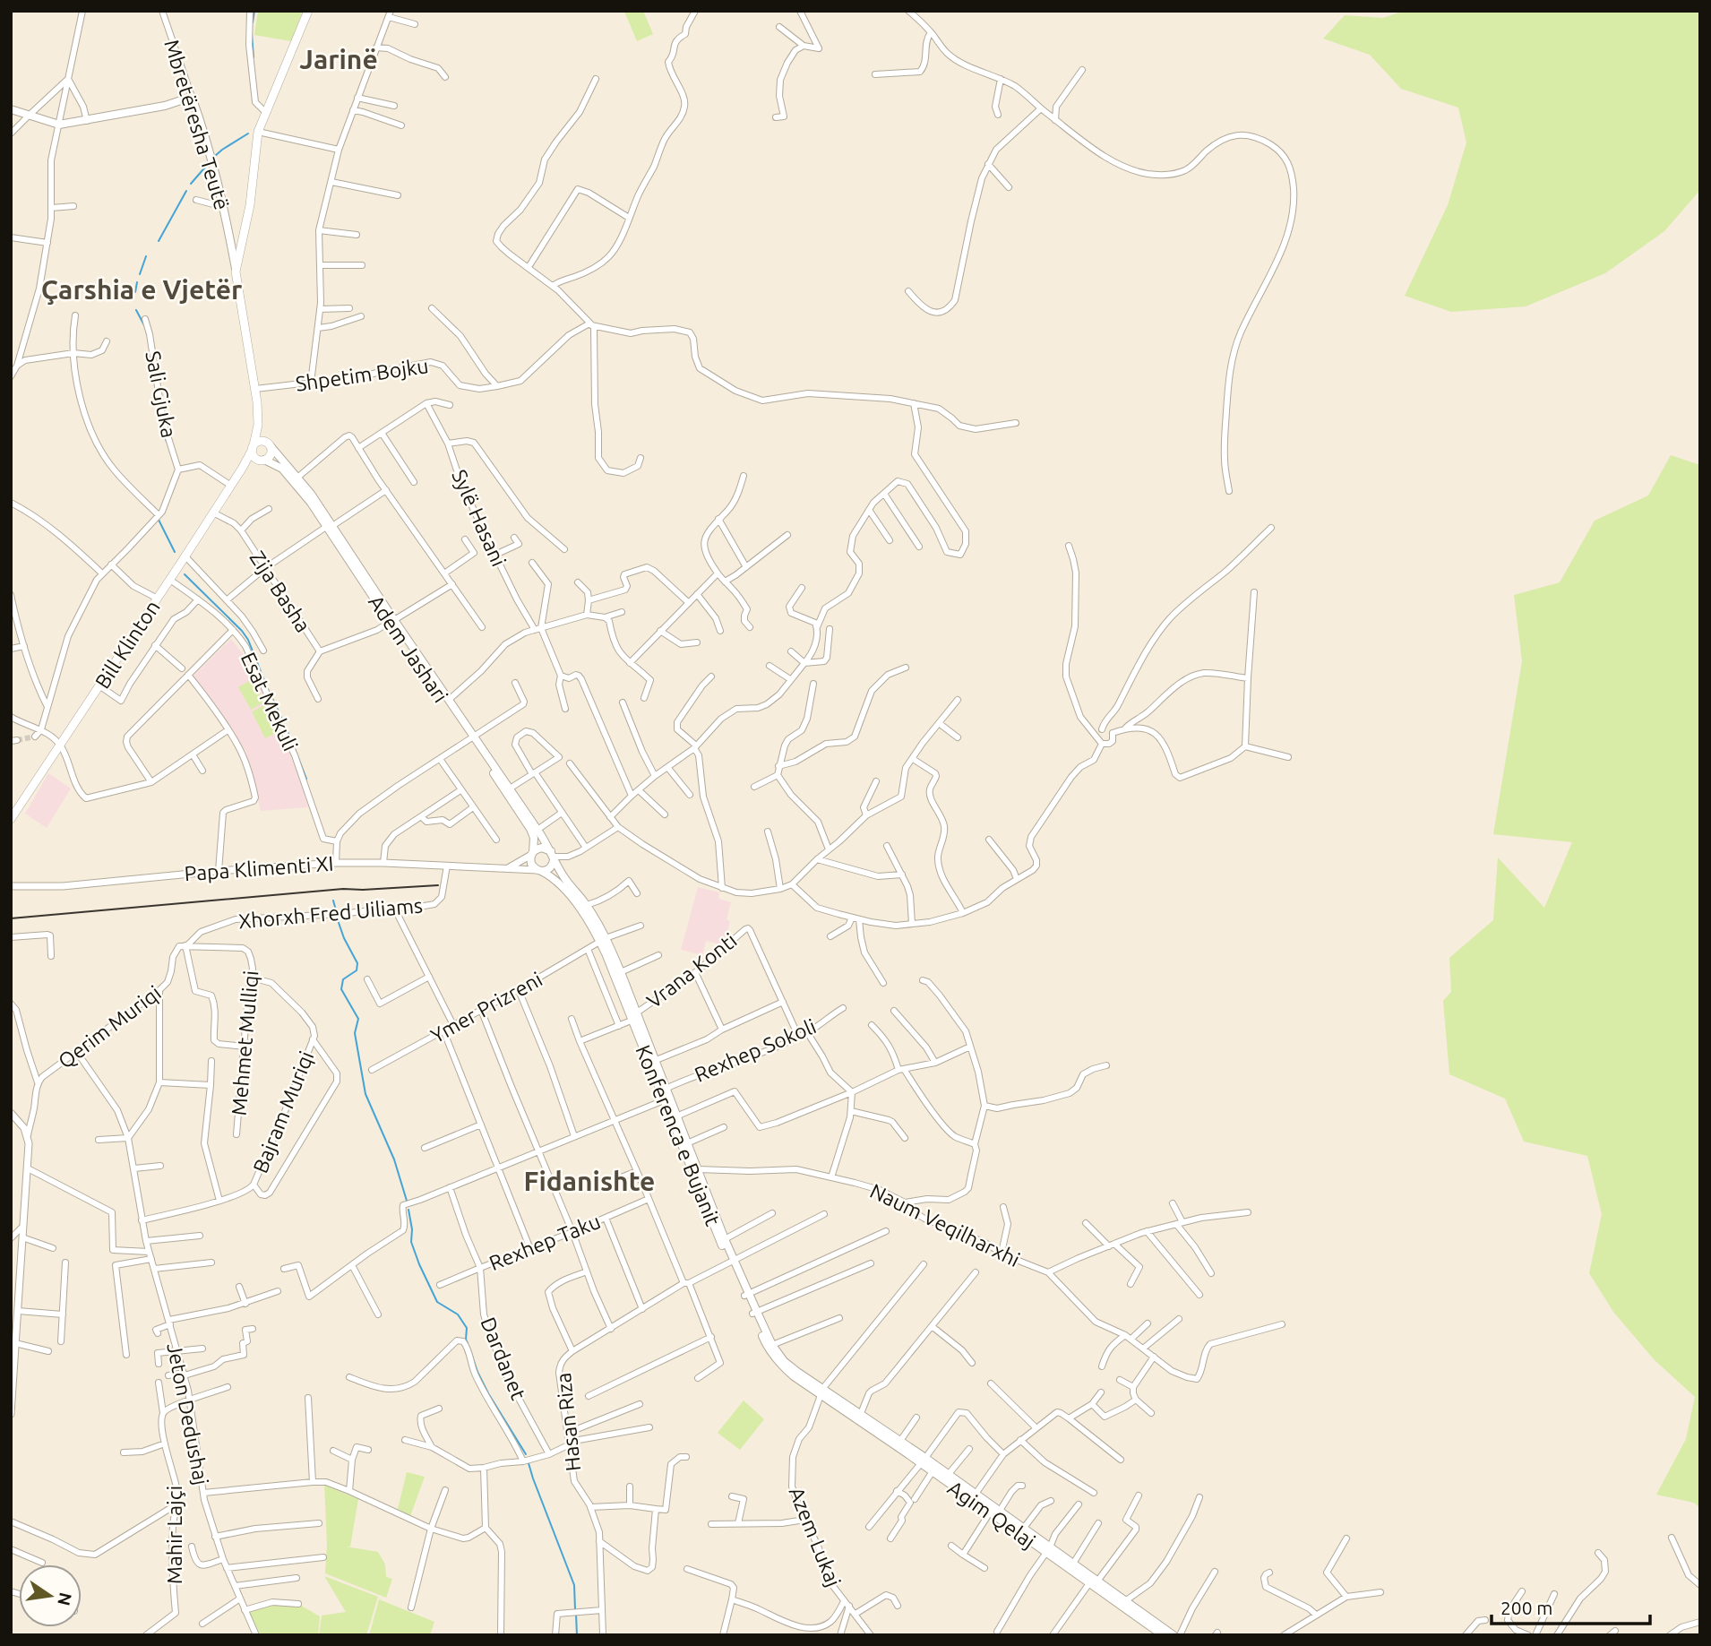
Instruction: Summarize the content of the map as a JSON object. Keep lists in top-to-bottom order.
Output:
{
  "streets": {
    "main road": [
      "Mbretëresha Teutë",
      "Bill Klinton",
      "Adem Jashari",
      "Konferenca e Bujanit",
      "Agim Qelaj"
    ],
    "street": [
      "Shpetim Bojku",
      "Sali Gjuka",
      "Sylë Hasani",
      "Zija Basha",
      "Esat Mekuli",
      "Papa Klimenti XI",
      "Xhorxh Fred Uiliams",
      "Vrana Konti",
      "Ymer Prizreni",
      "Qerim Muriqi",
      "Mehmet Mulliqi",
      "Rexhep Sokoli",
      "Bajram Muriqi",
      "Naum Veqilharxhi",
      "Rexhep Taku",
      "Dardanet",
      "Jeton Dedushaj",
      "Hasan Riza",
      "Mahir Lajçi",
      "Azem Lukaj"
    ]
  },
  "crossings": [
    ["Mbretëresha Teutë", "Shpetim Bojku"],
    ["Mbretëresha Teutë", "Bill Klinton"],
    ["Mbretëresha Teutë", "Adem Jashari"],
    ["Zija Basha", "Bill Klinton"],
    ["Bill Klinton", "Adem Jashari"],
    ["Bill Klinton", "Esat Mekuli"],
    ["Adem Jashari", "Papa Klimenti XI"],
    ["Adem Jashari", "Konferenca e Bujanit"],
    ["Papa Klimenti XI", "Xhorxh Fred Uiliams"],
    ["Papa Klimenti XI", "Konferenca e Bujanit"],
    ["Xhorxh Fred Uiliams", "Qerim Muriqi"],
    ["Xhorxh Fred Uiliams", "Mehmet Mulliqi"],
    ["Vrana Konti", "Konferenca e Bujanit"],
    ["Ymer Prizreni", "Konferenca e Bujanit"],
    ["Qerim Muriqi", "Mehmet Mulliqi"],
    ["Qerim Muriqi", "Jeton Dedushaj"],
    ["Mehmet Mulliqi", "Bajram Muriqi"],
    ["Rexhep Sokoli", "Konferenca e Bujanit"],
    ["Bajram Muriqi", "Jeton Dedushaj"],
    ["Konferenca e Bujanit", "Naum Veqilharxhi"],
    ["Konferenca e Bujanit", "Hasan Riza"],
    ["Konferenca e Bujanit", "Agim Qelaj"],
    ["Konferenca e Bujanit", "Azem Lukaj"],
    ["Rexhep Taku", "Dardanet"],
    ["Agim Qelaj", "Azem Lukaj"]
  ],
  "districts": ["Jarinë", "Çarshia e Vjetër", "Fidanishte"],
  "scale_bar": "200 m",
  "north": "right"
}
